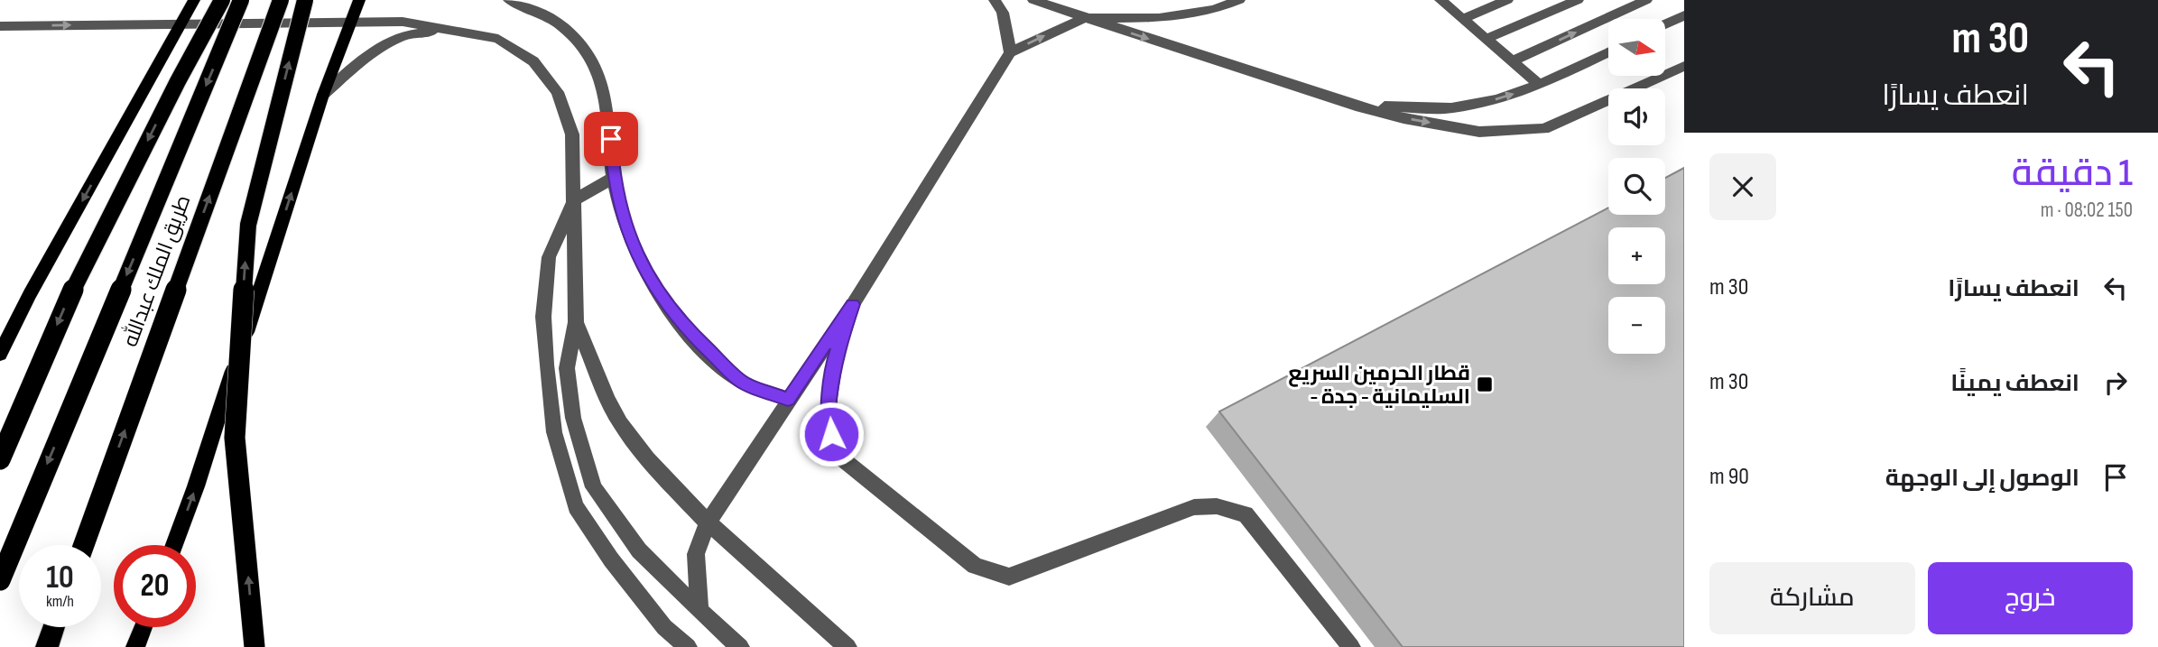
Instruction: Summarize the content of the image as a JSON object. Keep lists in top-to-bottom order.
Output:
{
  "streets": {
    "highway": ["طريق الملك عبدالله"]
  },
  "places": {
    "transit": ["قطار الحرمين السريع - السليمانية - جدة"]
  },
  "north": "right",
  "page": {
    "turn": ["30 m", "انعطف يسارًا"],
    "map_buttons": ["+", "−"],
    "heading": ["1 دقيقة", "150 m · 08:02"],
    "list": [
      {
        "name": "انعطف يسارًا",
        "value": "30 m"
      },
      {
        "name": "انعطف يمينًا",
        "value": "30 m"
      },
      {
        "name": "الوصول إلى الوجهة",
        "value": "90 m"
      }
    ],
    "speed": "10 km/h",
    "limit": "20",
    "buttons": ["خروج", "مشاركة"]
  }
}
